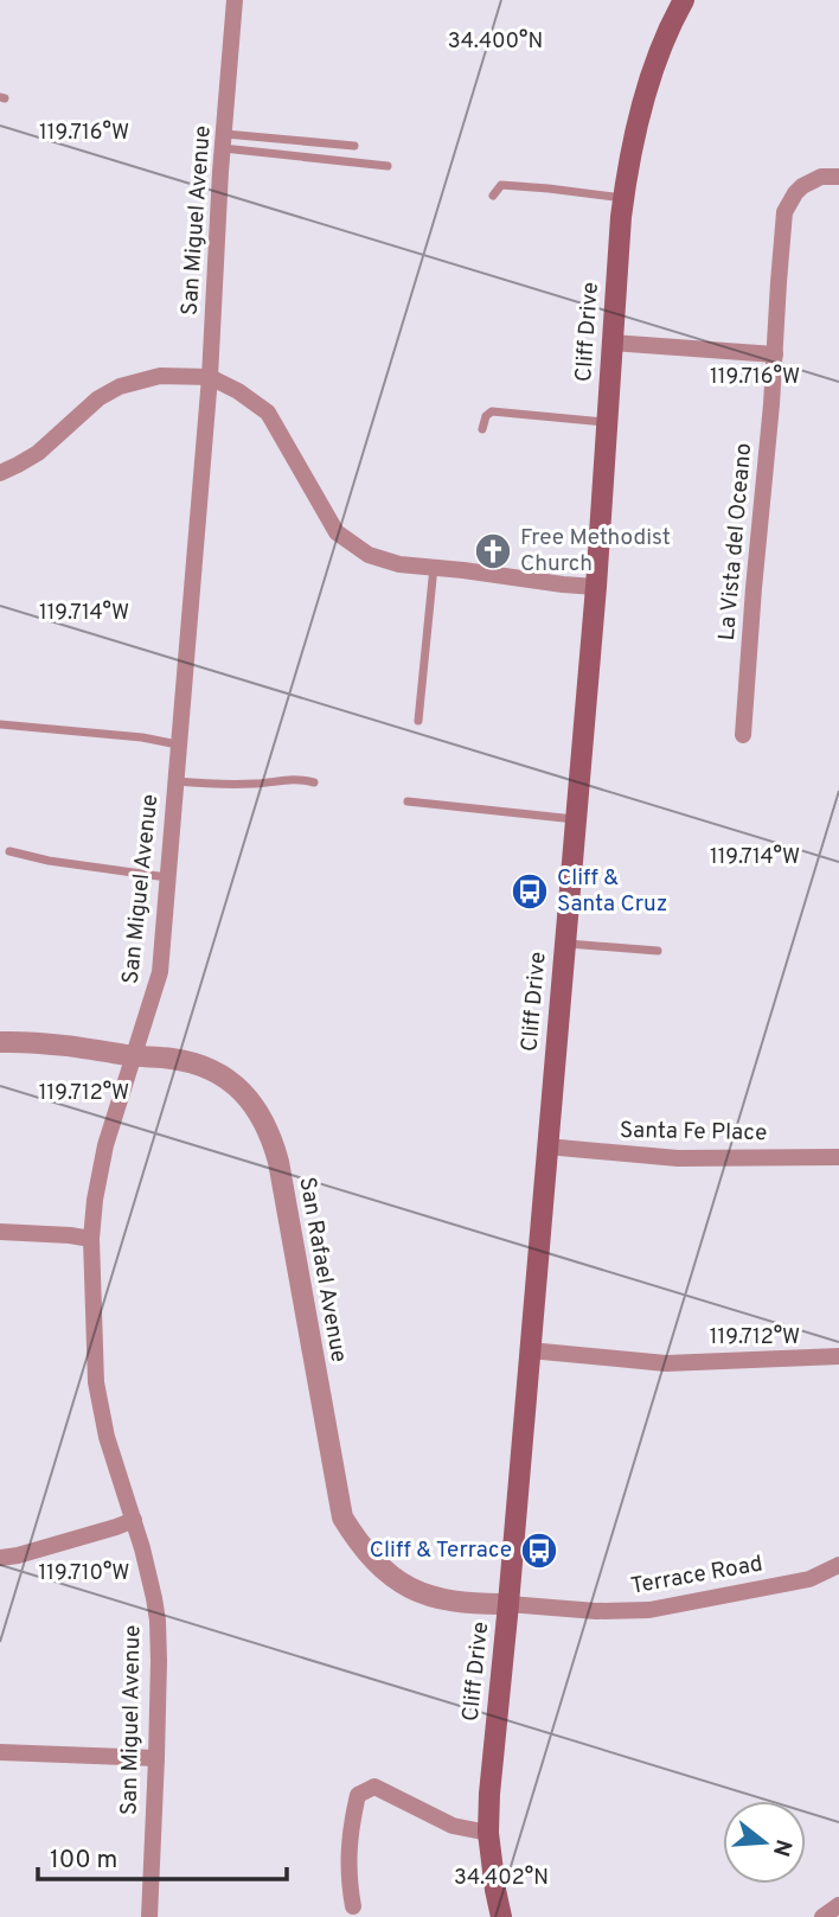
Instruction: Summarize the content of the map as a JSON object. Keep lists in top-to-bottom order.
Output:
{
  "streets": {
    "main road": ["Cliff Drive"],
    "street": [
      "San Miguel Avenue",
      "La Vista del Oceano",
      "Santa Fe Place",
      "San Rafael Avenue",
      "Terrace Road"
    ]
  },
  "crossings": [
    ["San Miguel Avenue", "San Rafael Avenue"],
    ["Cliff Drive", "Santa Fe Place"],
    ["Cliff Drive", "San Rafael Avenue"],
    ["Cliff Drive", "Terrace Road"],
    ["San Rafael Avenue", "Terrace Road"]
  ],
  "places": {
    "church": ["Free Methodist Church"],
    "bus stop": ["Cliff & Santa Cruz", "Cliff & Terrace"]
  },
  "scale_bar": "100 m",
  "north": "right",
  "coordinates": [
    "34.400°N",
    "119.716°W",
    "119.714°W",
    "119.712°W",
    "119.710°W",
    "34.402°N"
  ]
}
